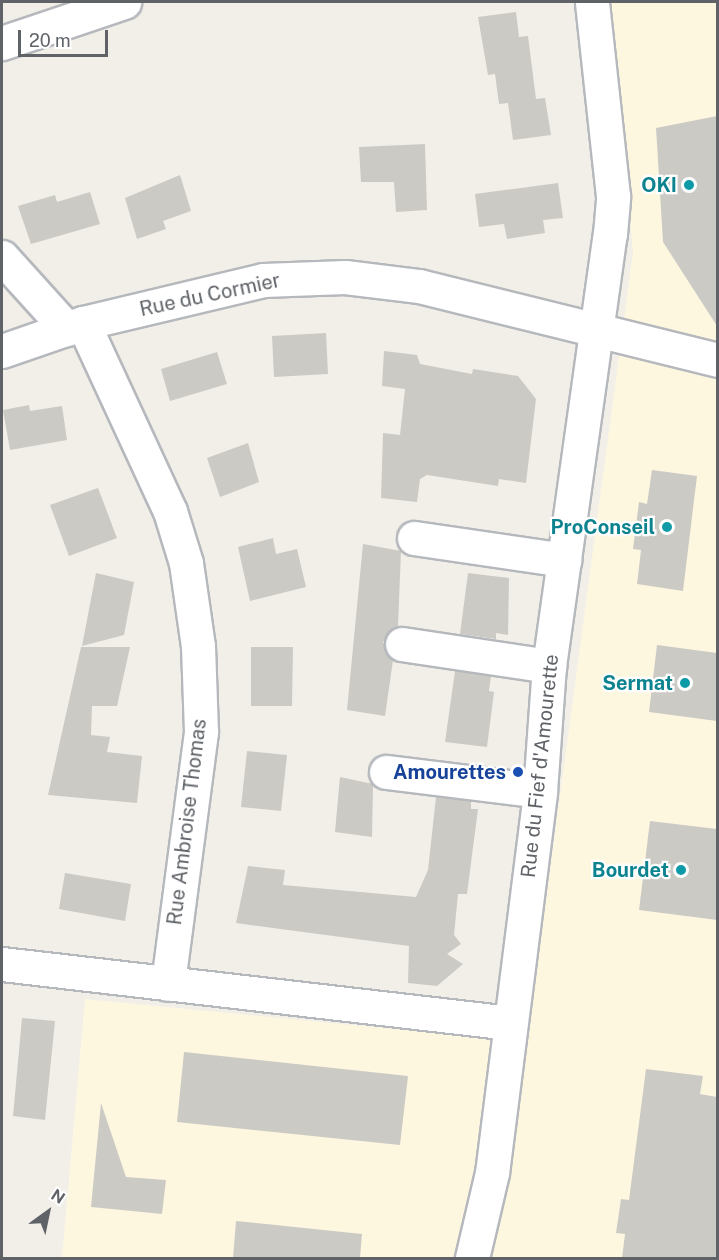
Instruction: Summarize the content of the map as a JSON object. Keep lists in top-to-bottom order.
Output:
{
  "streets": {
    "street": ["Rue du Cormier", "Rue du Fief d'Amourette", "Rue Ambroise Thomas"]
  },
  "crossings": [
    ["Rue du Cormier", "Rue du Fief d'Amourette"],
    ["Rue du Cormier", "Rue Ambroise Thomas"]
  ],
  "places": [
    "OKI",
    "ProConseil",
    "Sermat",
    "Amourettes",
    "Bourdet"
  ],
  "scale_bar": "20 m",
  "north": "top right"
}
